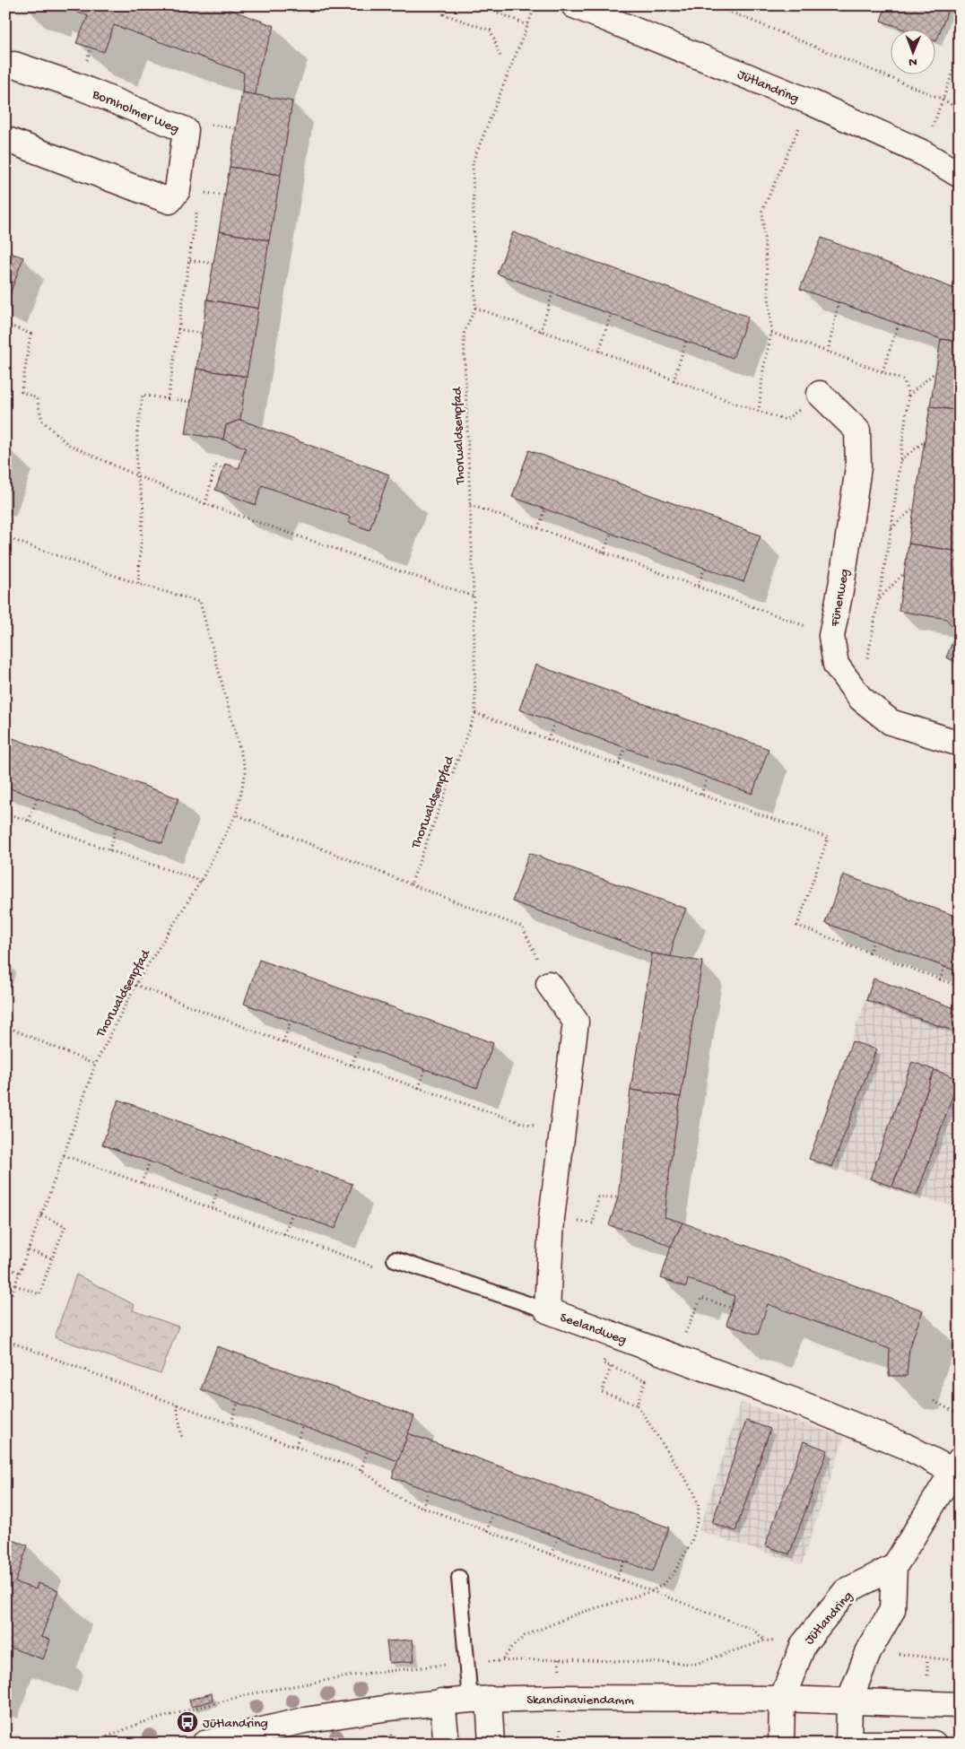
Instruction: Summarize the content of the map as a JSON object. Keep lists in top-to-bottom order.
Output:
{
  "streets": {
    "street": [
      "Jütlandring",
      "Bornholmer Weg",
      "Fünenweg",
      "Seelandweg",
      "Skandinaviendamm"
    ],
    "path": ["Thorwaldsenpfad"]
  },
  "crossings": [
    ["Jütlandring", "Skandinaviendamm"]
  ],
  "places": {
    "bus stop": ["Jütlandring"]
  },
  "north": "bottom"
}
